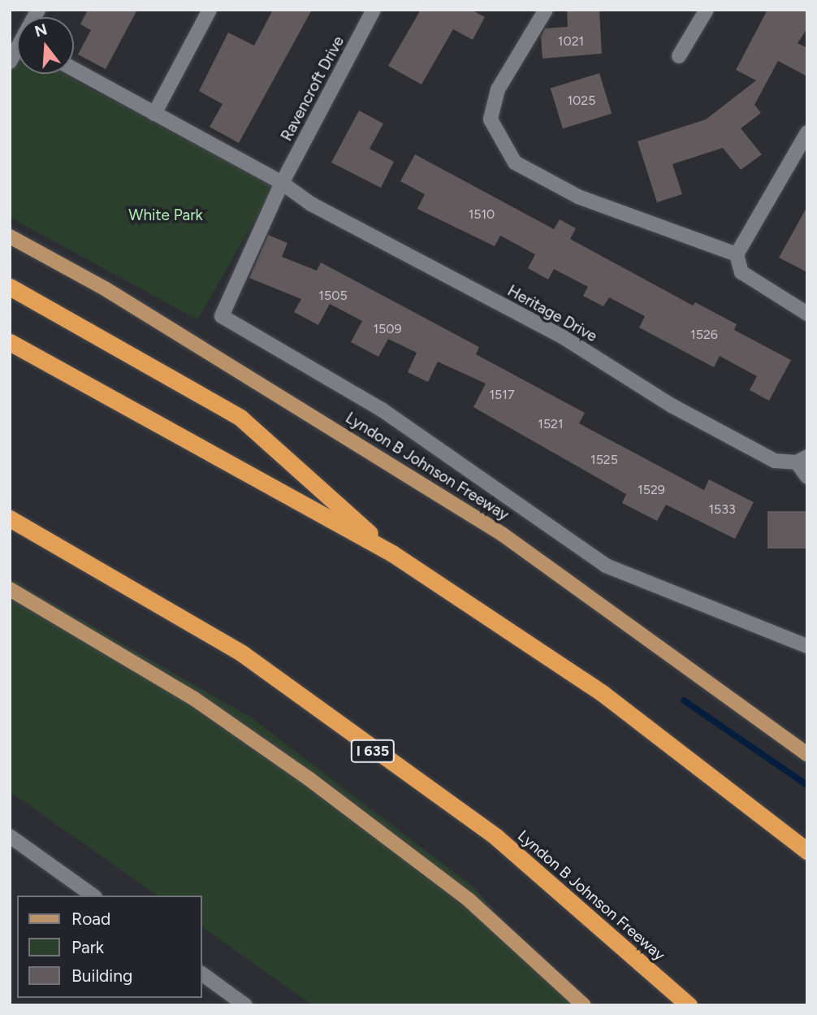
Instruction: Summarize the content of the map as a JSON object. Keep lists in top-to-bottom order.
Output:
{
  "streets": {
    "highway": ["Lyndon B Johnson Freeway", "I 635"],
    "street": ["Ravencroft Drive", "Heritage Drive"]
  },
  "crossings": [
    ["Ravencroft Drive", "Heritage Drive"]
  ],
  "parks": ["White Park"],
  "house_numbers": [
    "1021",
    "1025",
    "1510",
    "1505",
    "1509",
    "1526",
    "1517",
    "1521",
    "1525",
    "1529",
    "1533"
  ],
  "legend": ["Road", "Park", "Building"],
  "north": "top"
}
